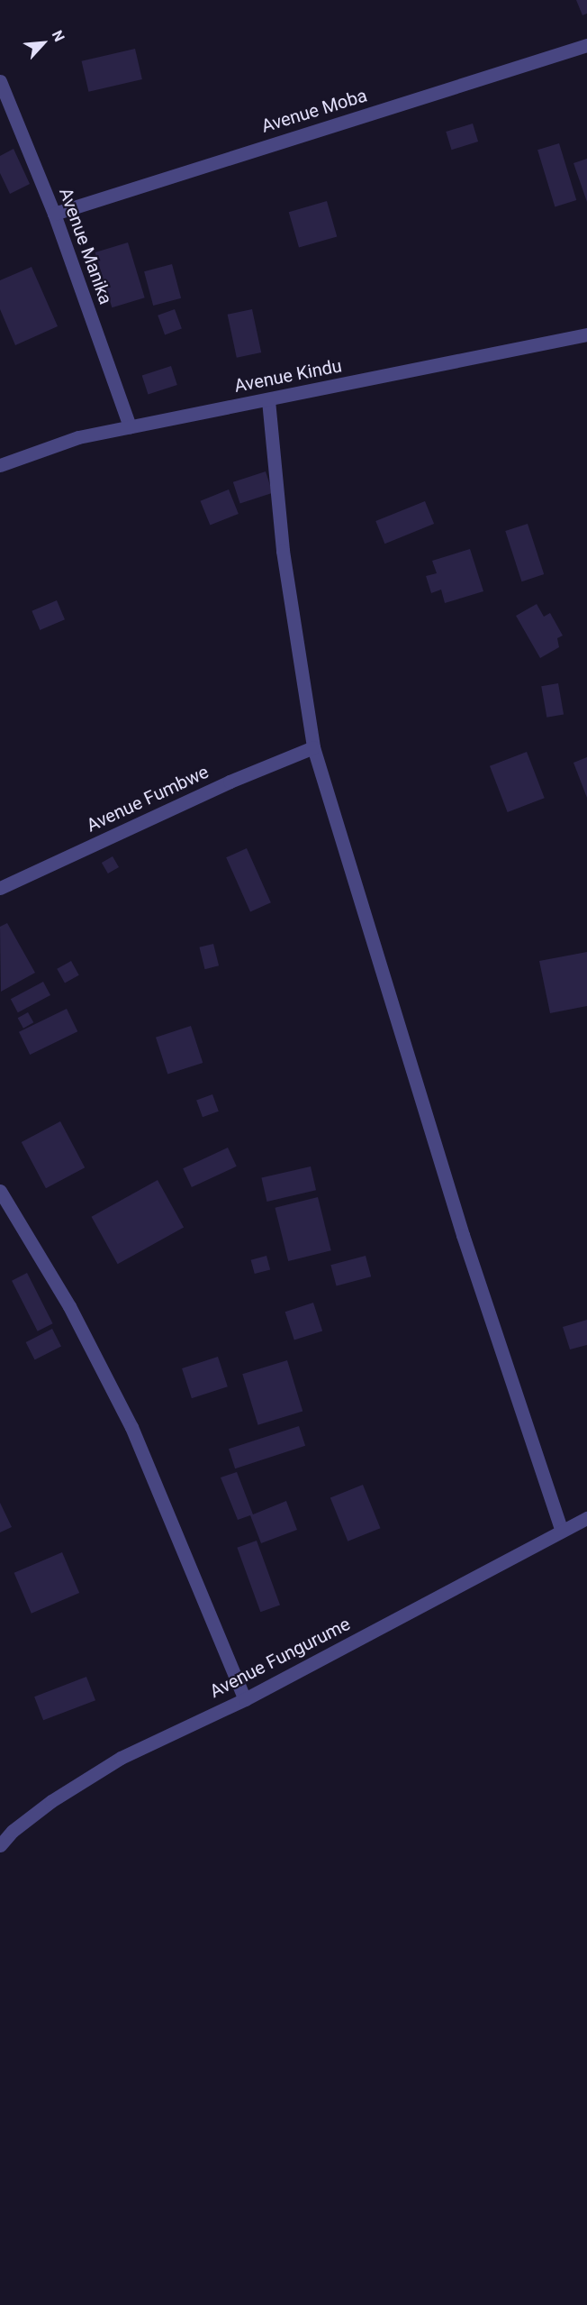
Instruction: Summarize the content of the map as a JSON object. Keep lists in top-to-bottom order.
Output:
{
  "streets": {
    "street": [
      "Avenue Moba",
      "Avenue Manika",
      "Avenue Kindu",
      "Avenue Fumbwe",
      "Avenue Fungurume"
    ]
  },
  "crossings": [
    ["Avenue Moba", "Avenue Manika"],
    ["Avenue Manika", "Avenue Kindu"]
  ],
  "north": "top right"
}
